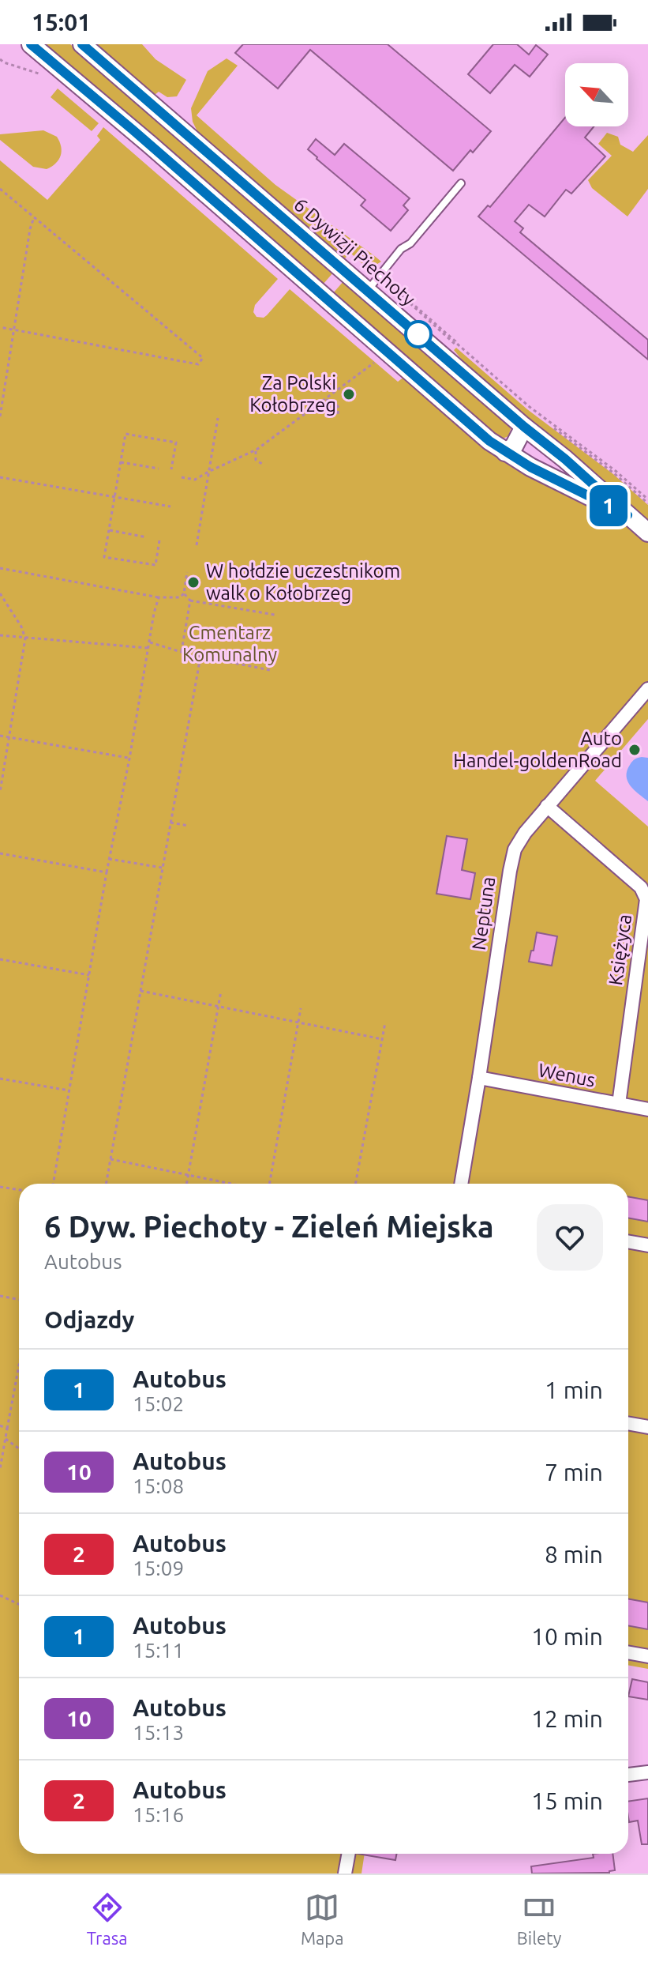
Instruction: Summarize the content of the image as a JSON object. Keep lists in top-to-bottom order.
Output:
{
  "streets": {
    "street": [
      "6 Dywizji Piechoty",
      "Neptuna",
      "Księżyca",
      "Wenus"
    ]
  },
  "crossings": [
    ["Neptuna", "Księżyca"],
    ["Neptuna", "Wenus"],
    ["Księżyca", "Wenus"]
  ],
  "parks": ["Cmentarz Komunalny"],
  "places": ["Za Polski Kołobrzeg", "W hołdzie uczestnikom walk o Kołobrzeg", "Auto Handel-goldenRoad"],
  "lines": ["bus line 1"],
  "north": "top left",
  "page": {
    "status": "15:01",
    "on_map": "1",
    "heading": [
      ["6 Dyw. Piechoty - Zieleń Miejska", "Autobus"],
      "Odjazdy"
    ],
    "list": [
      {
        "mark": "1",
        "name": "Autobus",
        "note": "15:02",
        "value": "1 min"
      },
      {
        "mark": "10",
        "name": "Autobus",
        "note": "15:08",
        "value": "7 min"
      },
      {
        "mark": "2",
        "name": "Autobus",
        "note": "15:09",
        "value": "8 min"
      },
      {
        "mark": "1",
        "name": "Autobus",
        "note": "15:11",
        "value": "10 min"
      },
      {
        "mark": "10",
        "name": "Autobus",
        "note": "15:13",
        "value": "12 min"
      },
      {
        "mark": "2",
        "name": "Autobus",
        "note": "15:16",
        "value": "15 min"
      }
    ],
    "tabs": ["Trasa", "Mapa", "Bilety"]
  }
}
